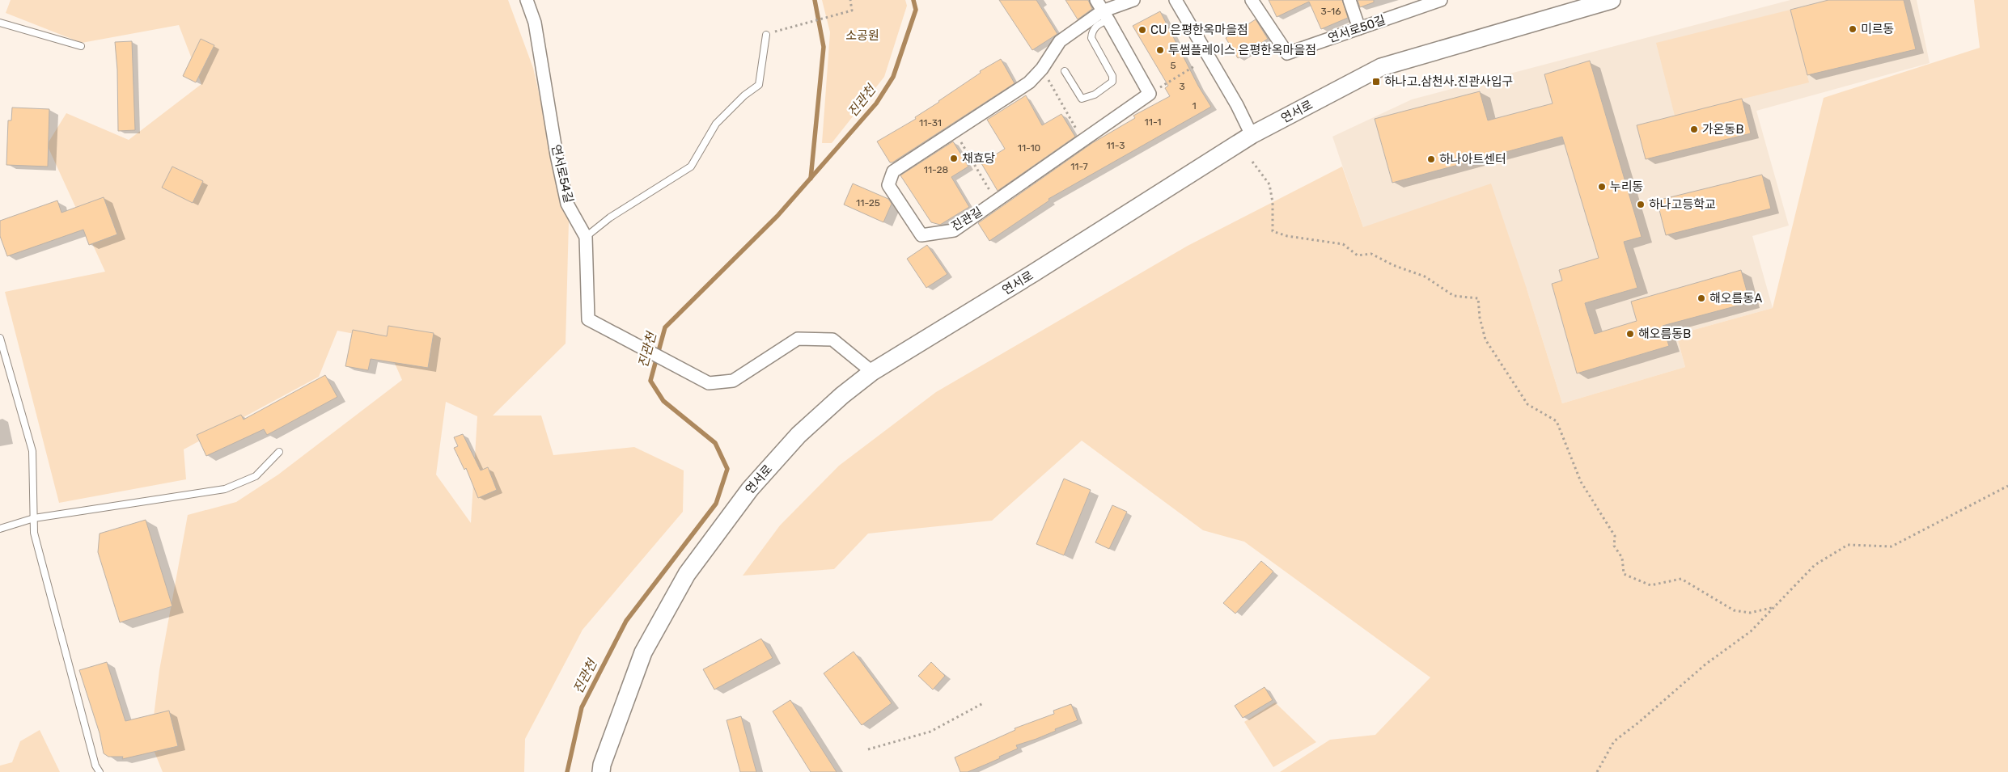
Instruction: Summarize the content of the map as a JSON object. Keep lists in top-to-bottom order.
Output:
{
  "streets": {
    "main road": ["연서로"],
    "street": ["연서로50길", "연서로54길", "진관길"]
  },
  "crossings": [
    ["연서로", "연서로54길"]
  ],
  "water": ["진관천"],
  "parks": ["소공원"],
  "places": {
    "other": [
      "미르동",
      "CU 은평한옥마을점",
      "투썸플레이스 은평한옥마을점",
      "가온동B",
      "채효당",
      "하나아트센터",
      "누리동",
      "하나고등학교",
      "해오름동A",
      "해오름동B"
    ],
    "transit": ["하나고.삼천사.진관사입구"]
  },
  "house_numbers": [
    "3-16",
    "5",
    "3",
    "1",
    "11-1",
    "11-31",
    "11-3",
    "11-10",
    "11-7",
    "11-28",
    "11-25"
  ]
}
